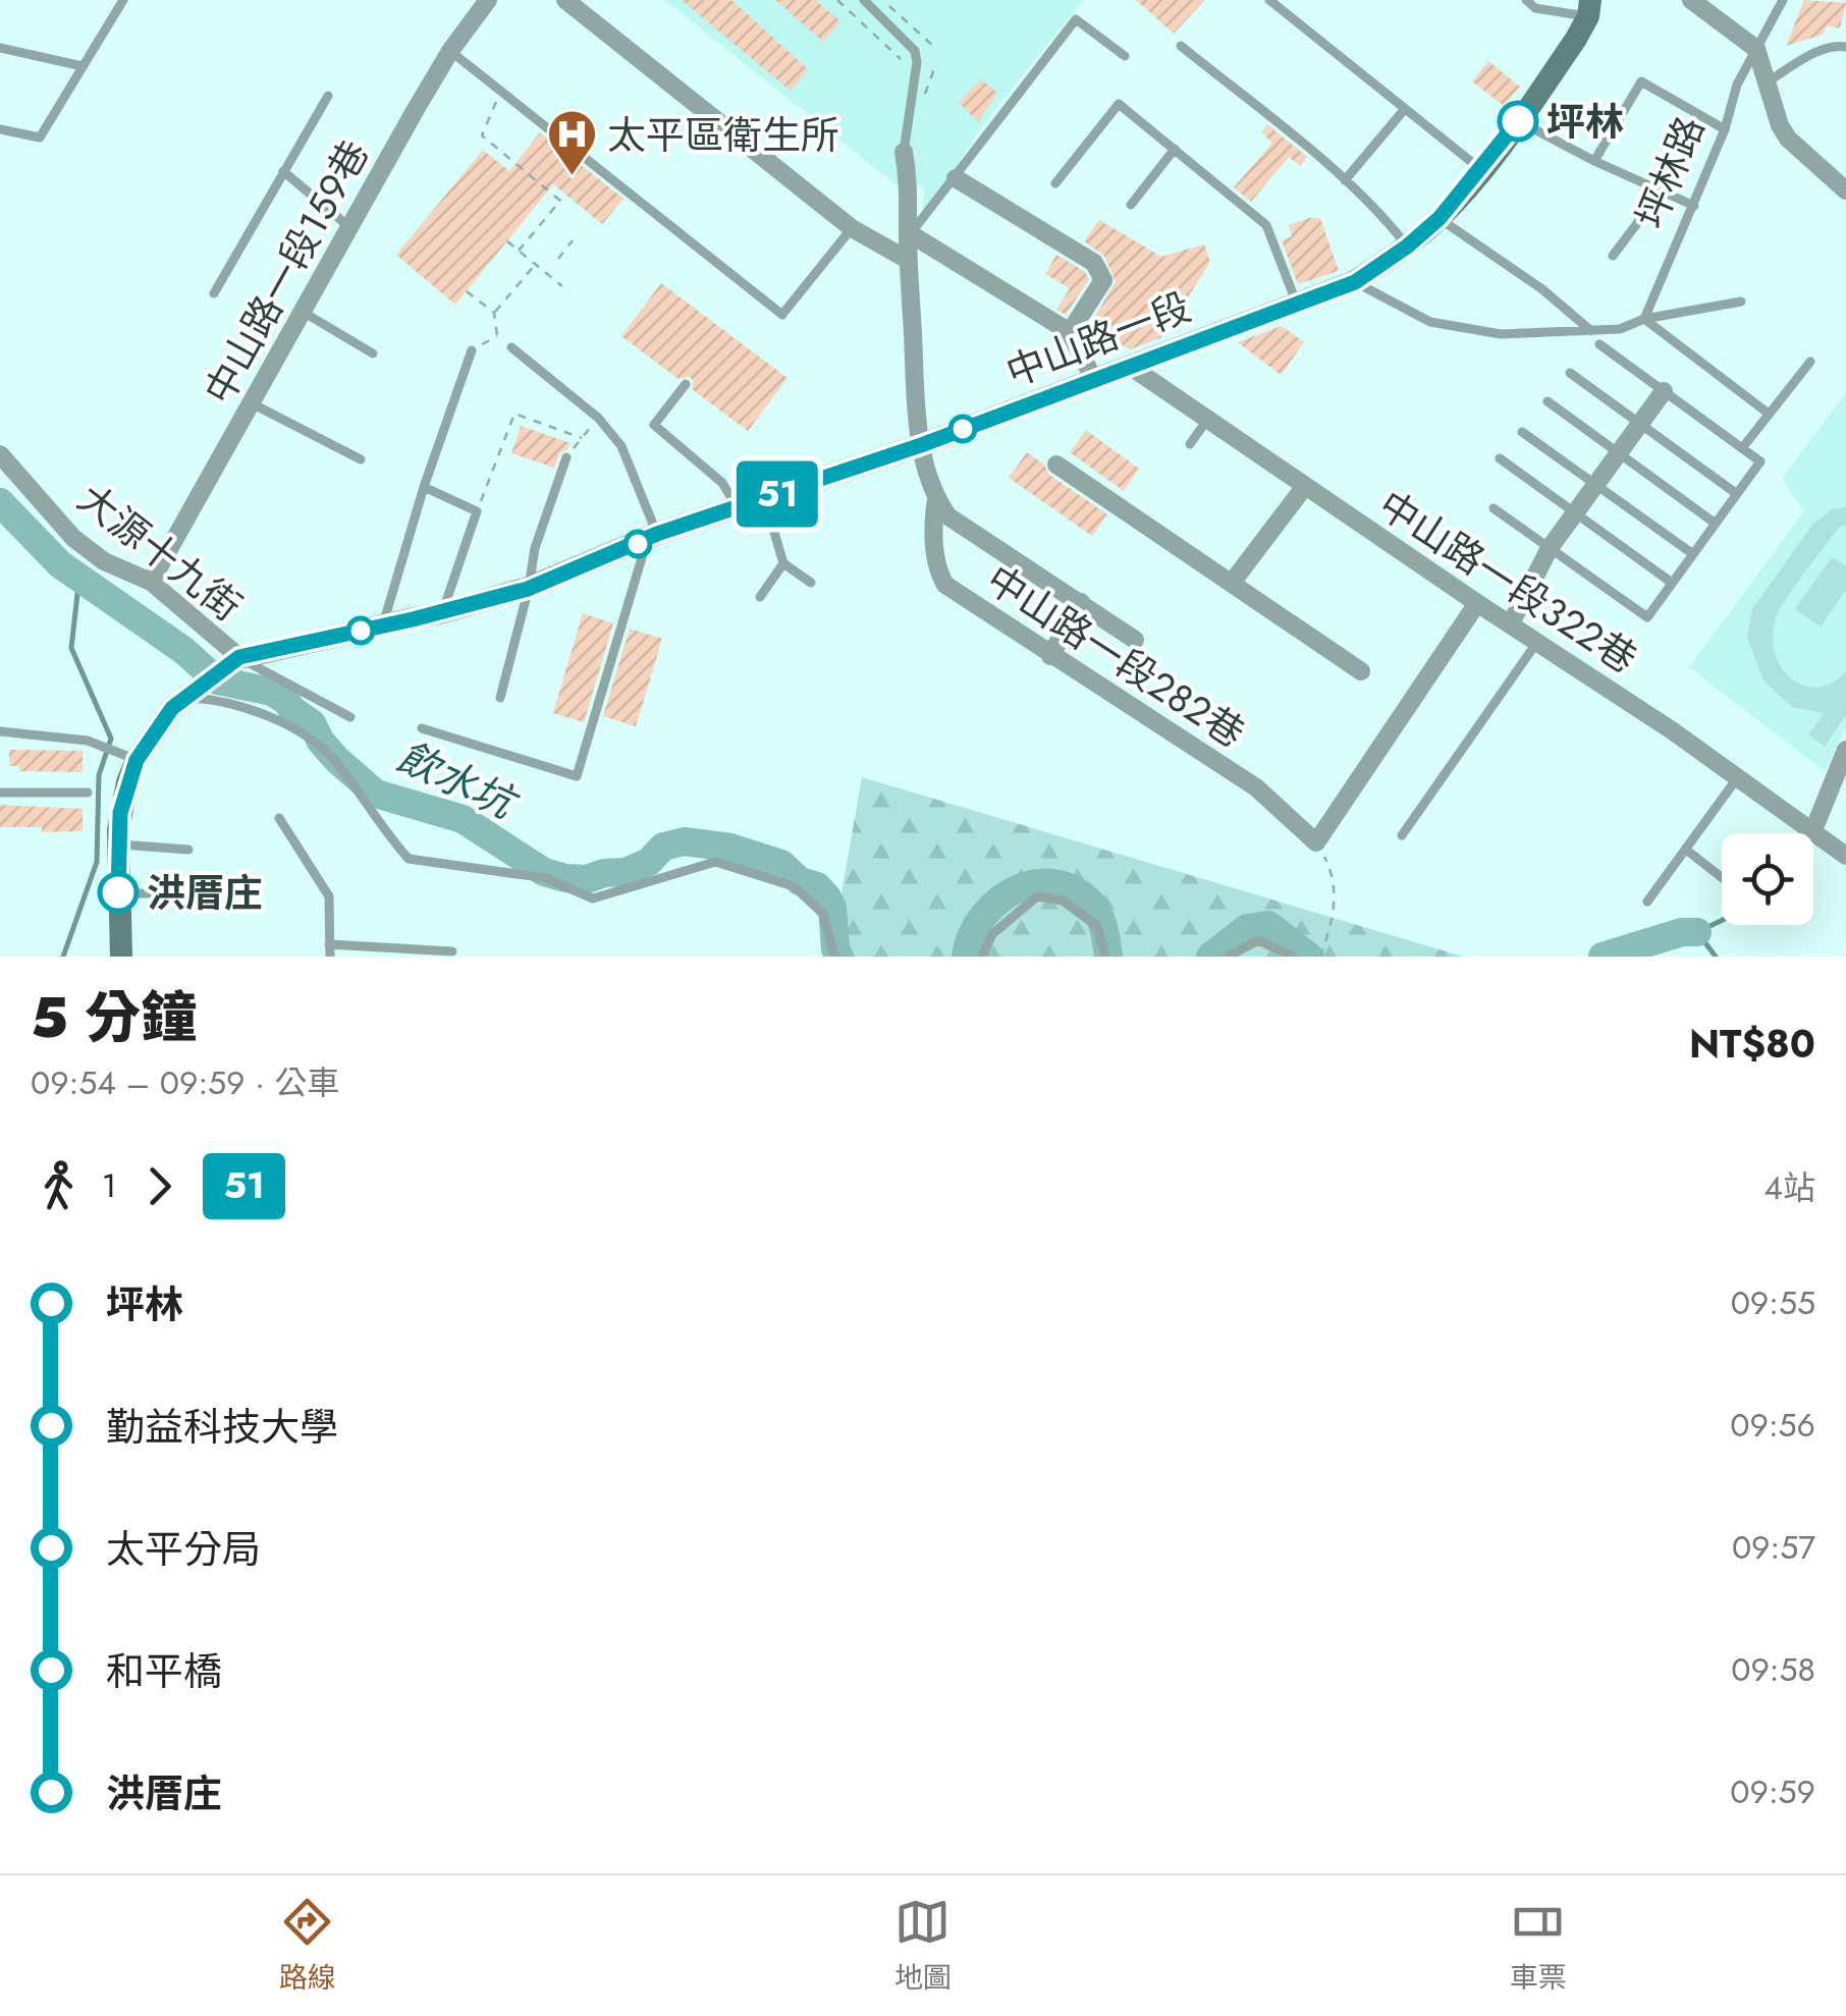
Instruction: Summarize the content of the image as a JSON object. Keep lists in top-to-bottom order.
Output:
{
  "streets": {
    "main road": ["中山路一段"],
    "street": [
      "中山路一段159巷",
      "大源十九街",
      "中山路一段322巷",
      "中山路一段282巷"
    ],
    "lane": ["坪林路"]
  },
  "crossings": [
    ["中山路一段159巷", "大源十九街"],
    ["中山路一段", "大源十九街"],
    ["中山路一段", "中山路一段322巷"],
    ["中山路一段", "中山路一段282巷"]
  ],
  "water": ["飲水坑"],
  "places": {
    "other": ["坪林", "洪厝庄"],
    "hospital": ["太平區衛生所"]
  },
  "lines": ["bus line 51"],
  "page": {
    "on_map": "51",
    "heading": ["5 分鐘", "09:54 – 09:59 · 公車", "NT$80"],
    "legs": ["1", "51", "4站"],
    "list": [
      {
        "name": "坪林",
        "value": "09:55"
      },
      {
        "name": "勤益科技大學",
        "value": "09:56"
      },
      {
        "name": "太平分局",
        "value": "09:57"
      },
      {
        "name": "和平橋",
        "value": "09:58"
      },
      {
        "name": "洪厝庄",
        "value": "09:59"
      }
    ],
    "tabs": ["路線", "地圖", "車票"]
  }
}
